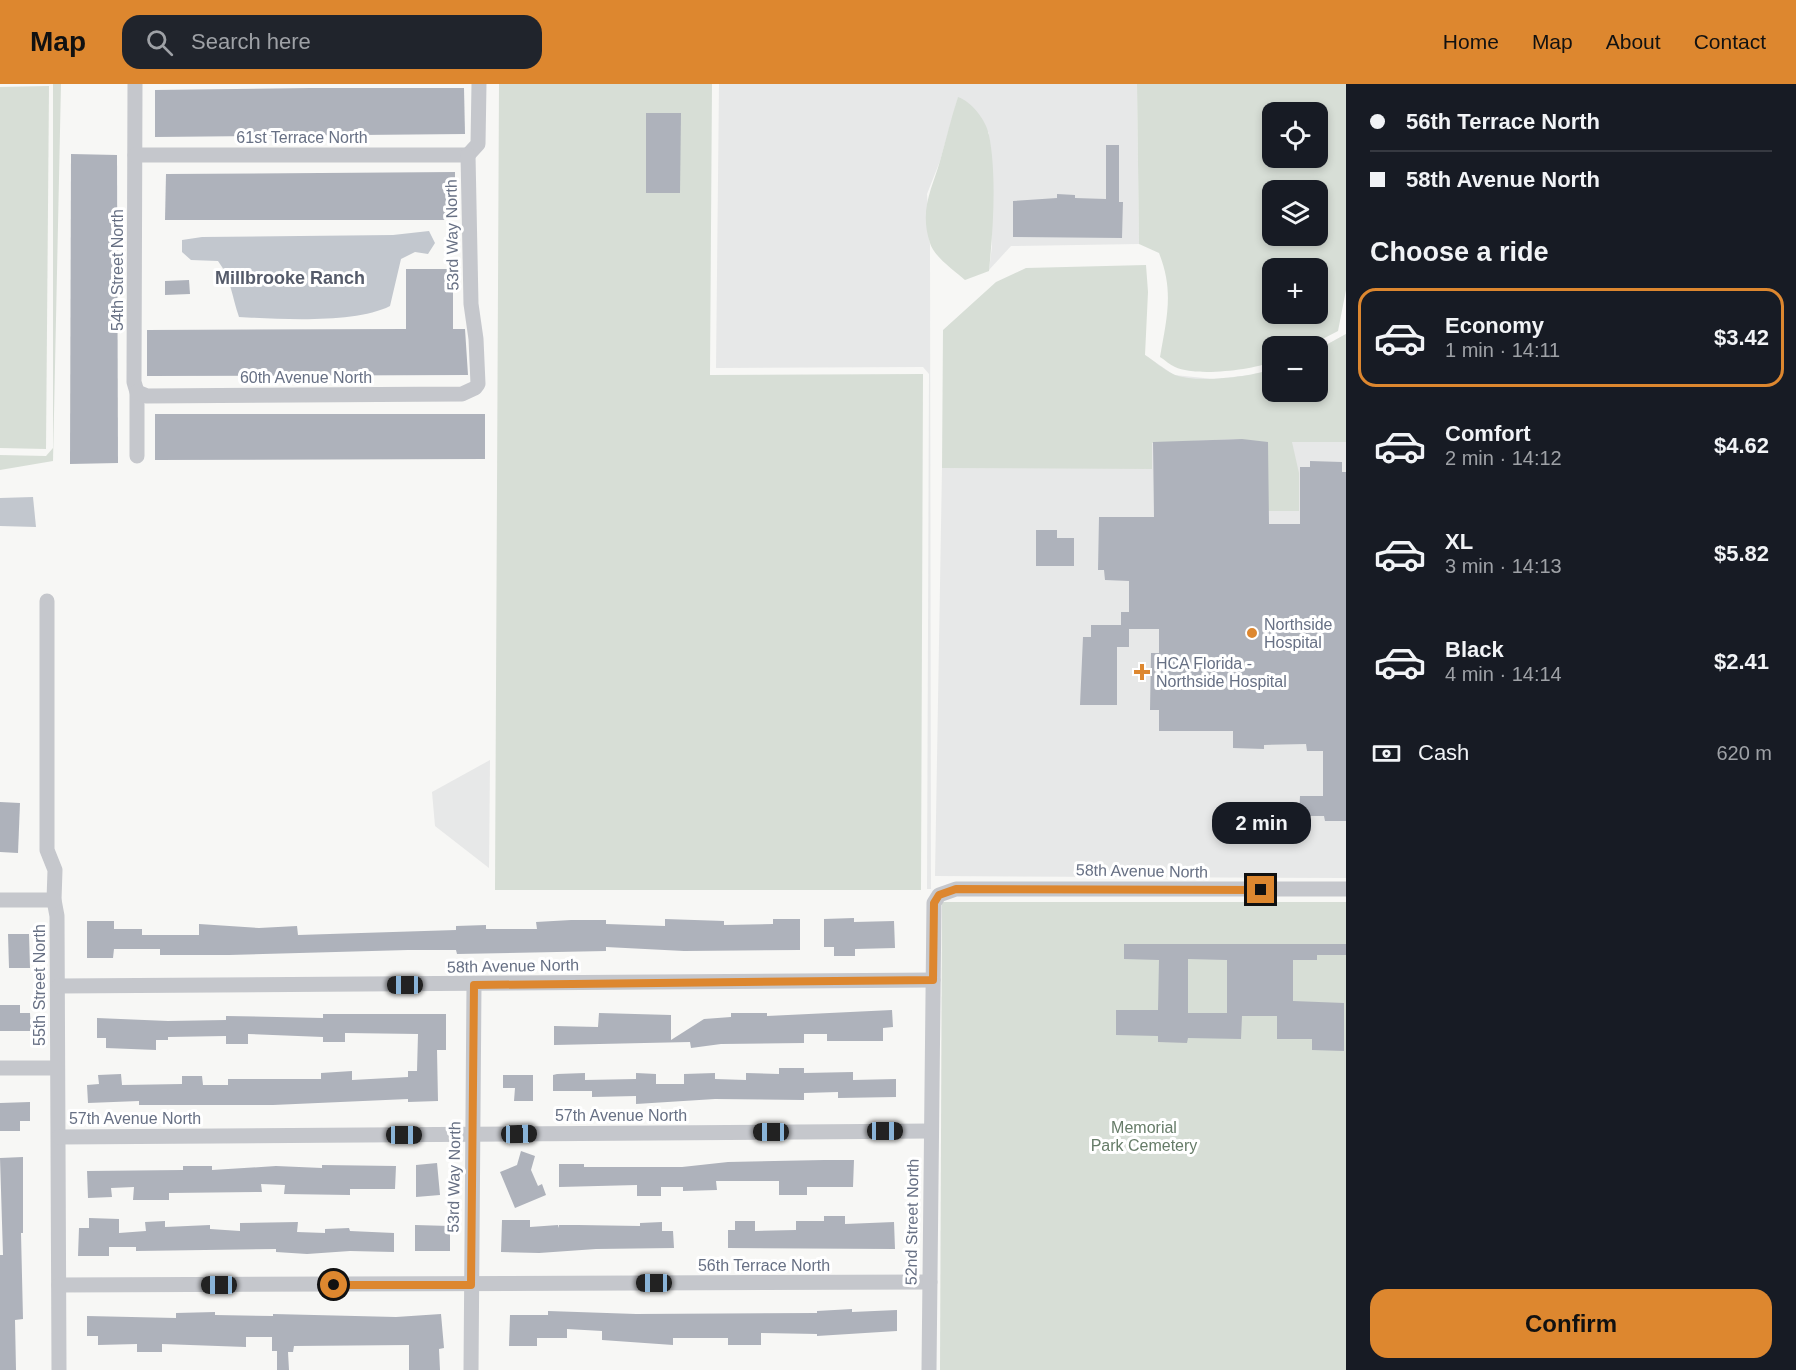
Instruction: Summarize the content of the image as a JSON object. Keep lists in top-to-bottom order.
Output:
{
  "streets": {
    "street": [
      "61st Terrace North",
      "53rd Way North",
      "54th Street North",
      "60th Avenue North",
      "58th Avenue North",
      "55th Street North",
      "57th Avenue North",
      "52nd Street North",
      "56th Terrace North"
    ]
  },
  "crossings": [
    ["61st Terrace North", "53rd Way North"],
    ["61st Terrace North", "54th Street North"],
    ["53rd Way North", "60th Avenue North"],
    ["53rd Way North", "58th Avenue North"],
    ["53rd Way North", "57th Avenue North"],
    ["53rd Way North", "56th Terrace North"],
    ["54th Street North", "60th Avenue North"],
    ["58th Avenue North", "55th Street North"],
    ["58th Avenue North", "52nd Street North"],
    ["55th Street North", "57th Avenue North"],
    ["55th Street North", "56th Terrace North"],
    ["57th Avenue North", "52nd Street North"],
    ["52nd Street North", "56th Terrace North"]
  ],
  "districts": ["Millbrooke Ranch"],
  "parks": ["Memorial Park Cemetery"],
  "places": {
    "other": ["Northside Hospital"],
    "health": ["HCA Florida - Northside Hospital"]
  },
  "page": {
    "header": "Map",
    "search": "Search here",
    "nav": [
      "Home",
      "Map",
      "About",
      "Contact"
    ],
    "banner": ["56th Terrace North", "58th Avenue North"],
    "map_buttons": ["+", "−"],
    "heading": "Choose a ride",
    "list": [
      {
        "name": "Economy",
        "note": "1 min · 14:11",
        "value": "$3.42"
      },
      {
        "name": "Comfort",
        "note": "2 min · 14:12",
        "value": "$4.62"
      },
      {
        "name": "XL",
        "note": "3 min · 14:13",
        "value": "$5.82"
      },
      {
        "name": "Black",
        "note": "4 min · 14:14",
        "value": "$2.41"
      }
    ],
    "pay": ["Cash", "620 m"],
    "bubble": "2 min",
    "buttons": "Confirm"
  }
}
